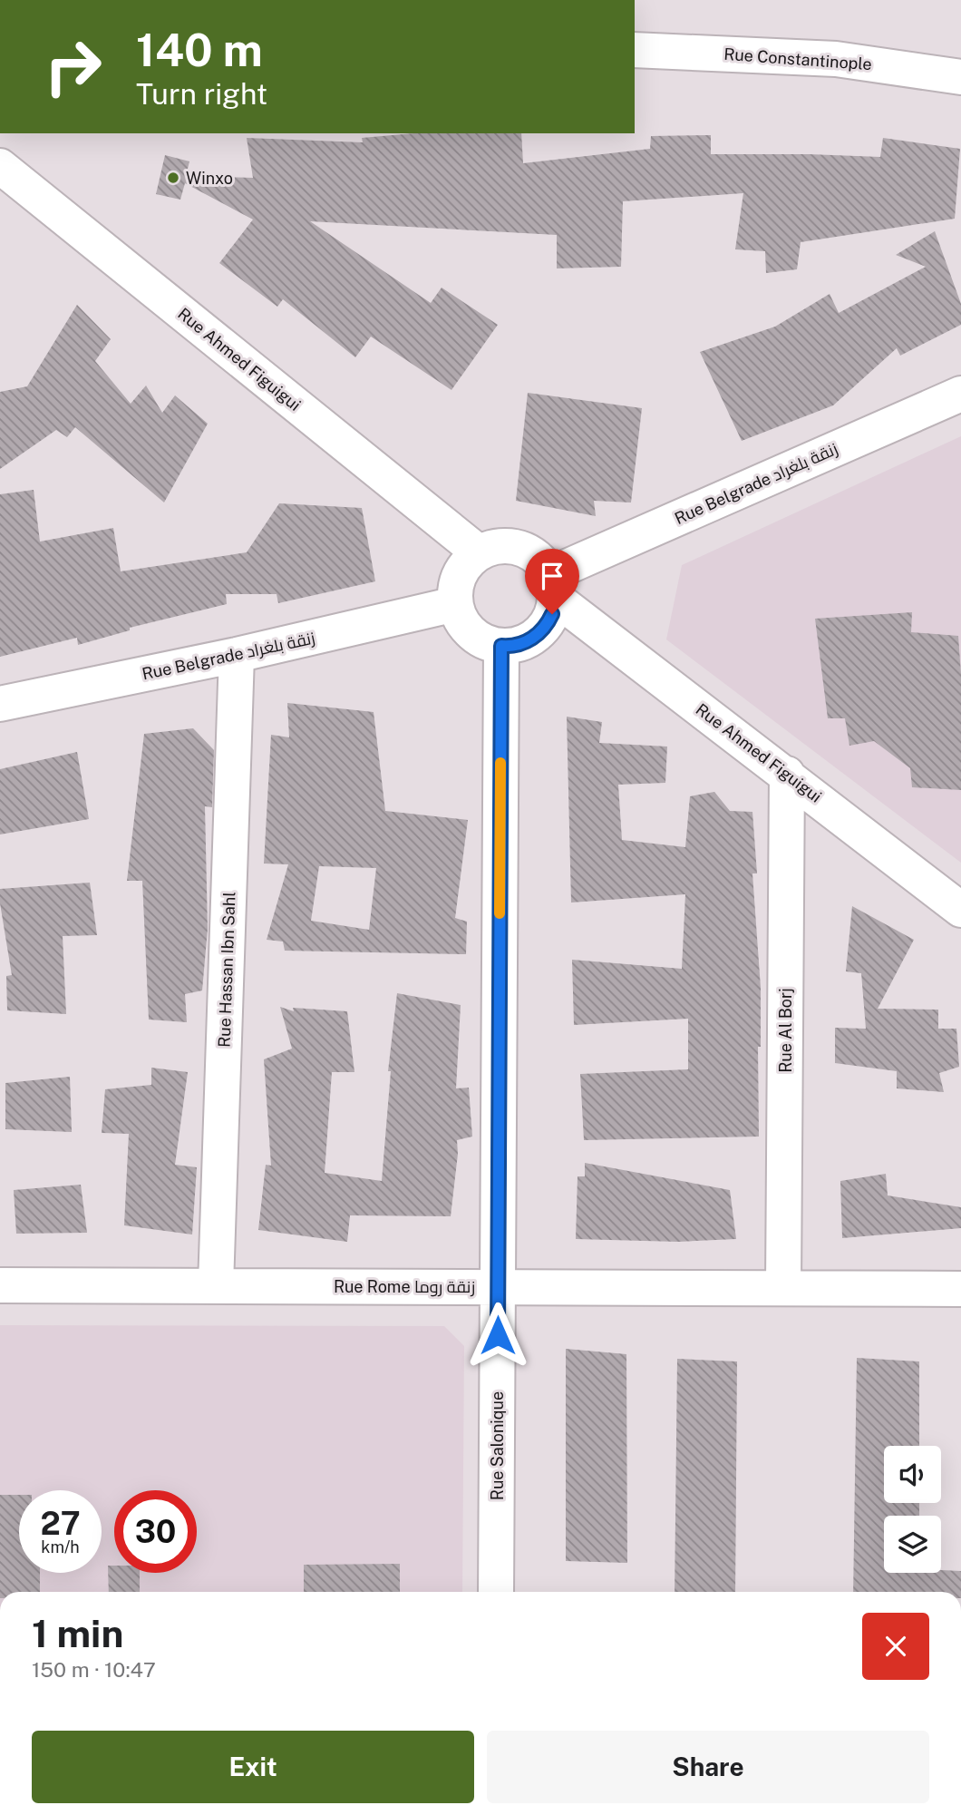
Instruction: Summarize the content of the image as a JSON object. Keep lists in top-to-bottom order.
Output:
{
  "streets": {
    "street": [
      "Rue Constantinople",
      "Rue Ahmed Figuigui",
      "Rue Belgrade زنقة بلغراد",
      "Rue Hassan Ibn Sahl",
      "Rue Al Borj",
      "Rue Rome زنقة روما",
      "Rue Salonique"
    ]
  },
  "crossings": [
    ["Rue Ahmed Figuigui", "Rue Belgrade زنقة بلغراد"],
    ["Rue Ahmed Figuigui", "Rue Al Borj"],
    ["Rue Ahmed Figuigui", "Rue Salonique"],
    ["Rue Belgrade زنقة بلغراد", "Rue Hassan Ibn Sahl"],
    ["Rue Belgrade زنقة بلغراد", "Rue Salonique"],
    ["Rue Hassan Ibn Sahl", "Rue Rome زنقة روما"],
    ["Rue Al Borj", "Rue Rome زنقة روما"],
    ["Rue Rome زنقة روما", "Rue Salonique"]
  ],
  "places": ["Winxo"],
  "page": {
    "turn": ["140 m", "Turn right"],
    "speed": "27 km/h",
    "limit": "30",
    "heading": ["1 min", "150 m · 10:47"],
    "buttons": ["Exit", "Share"]
  }
}
